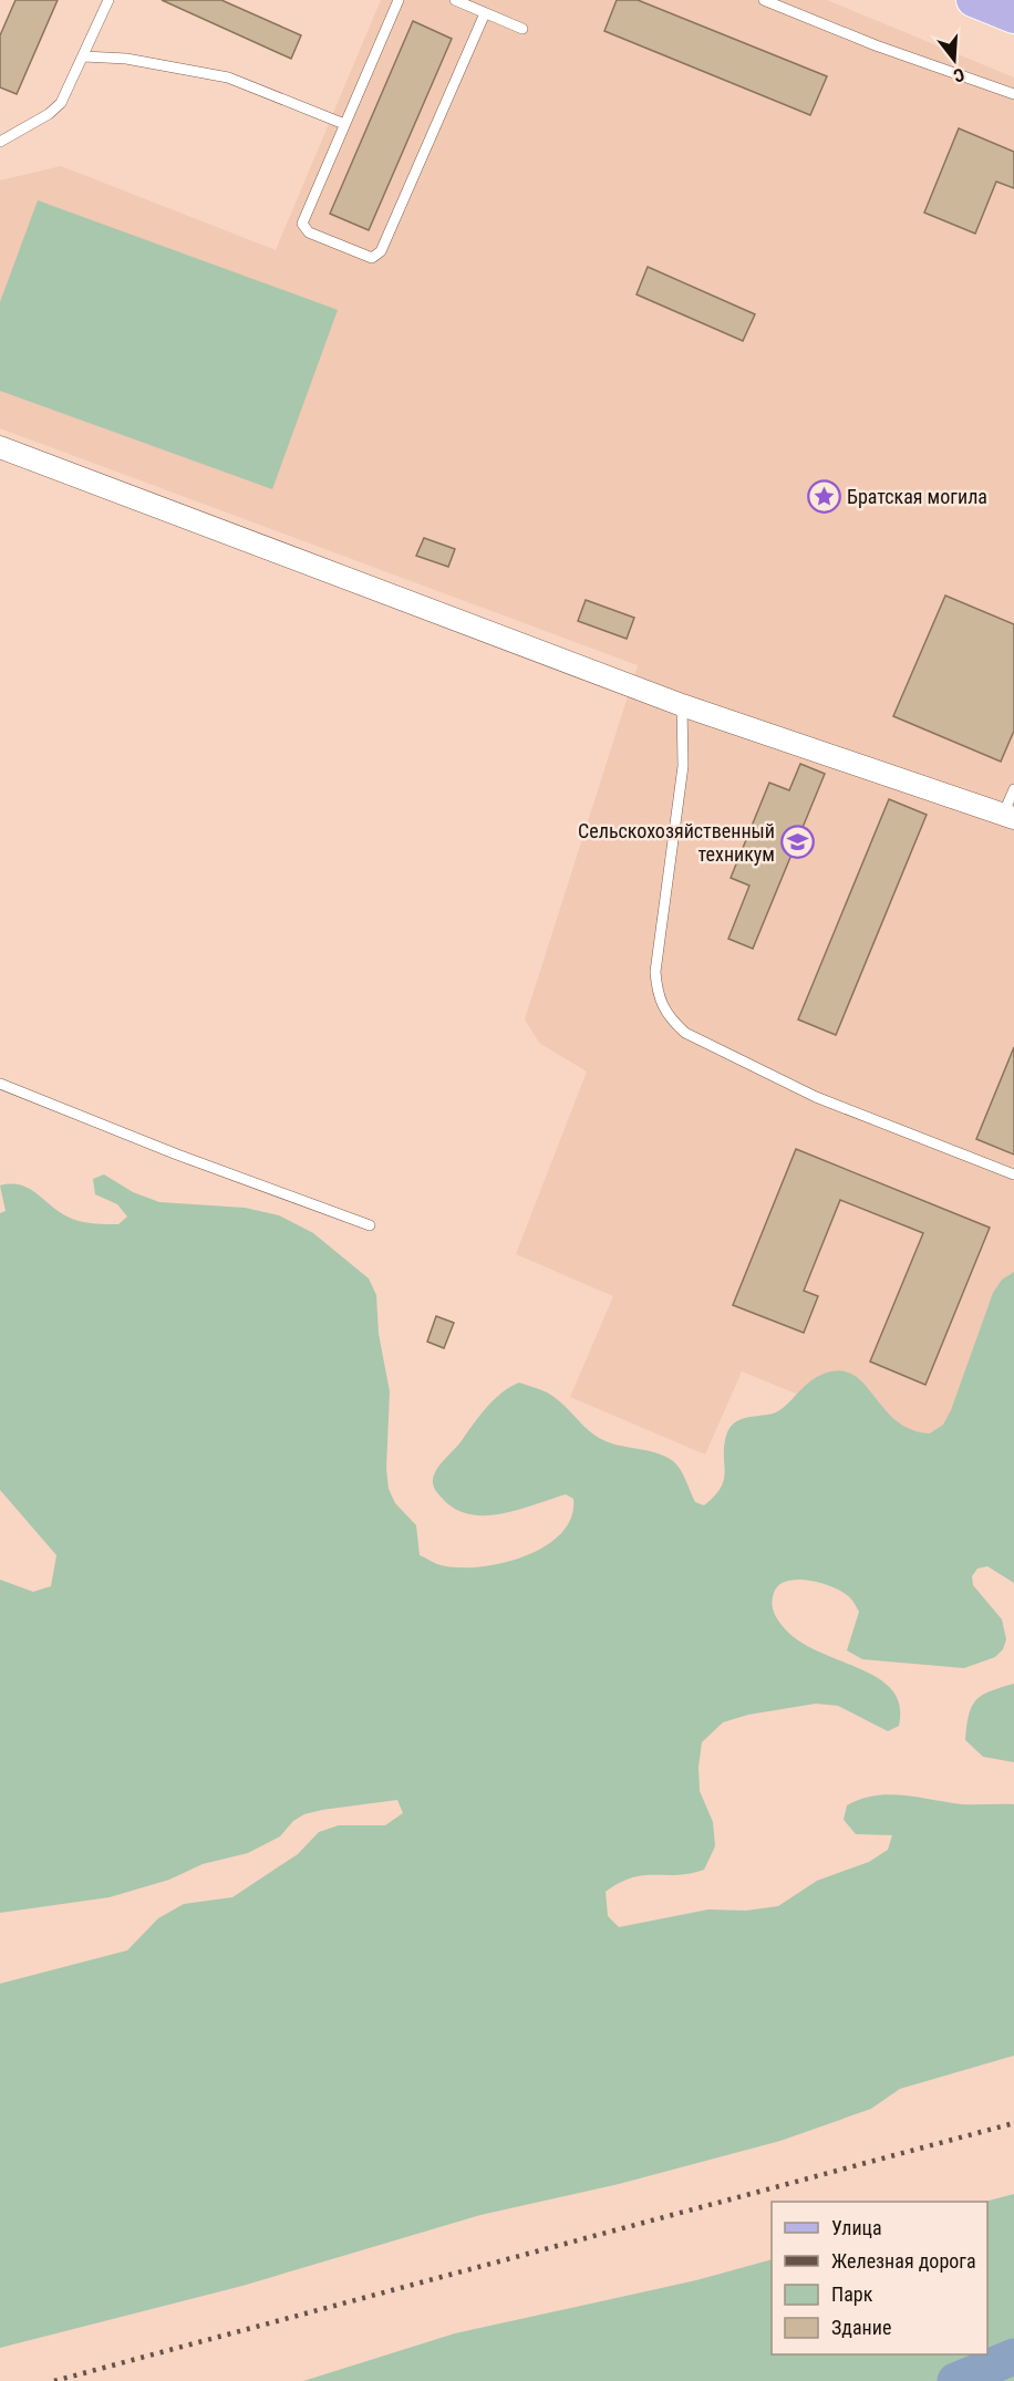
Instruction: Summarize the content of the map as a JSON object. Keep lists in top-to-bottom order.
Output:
{
  "places": {
    "place": ["Братская могила"],
    "school or university": ["Сельскохозяйственный техникум"]
  },
  "legend": [
    "Улица",
    "Железная дорога",
    "Парк",
    "Здание"
  ],
  "north": "bottom"
}
